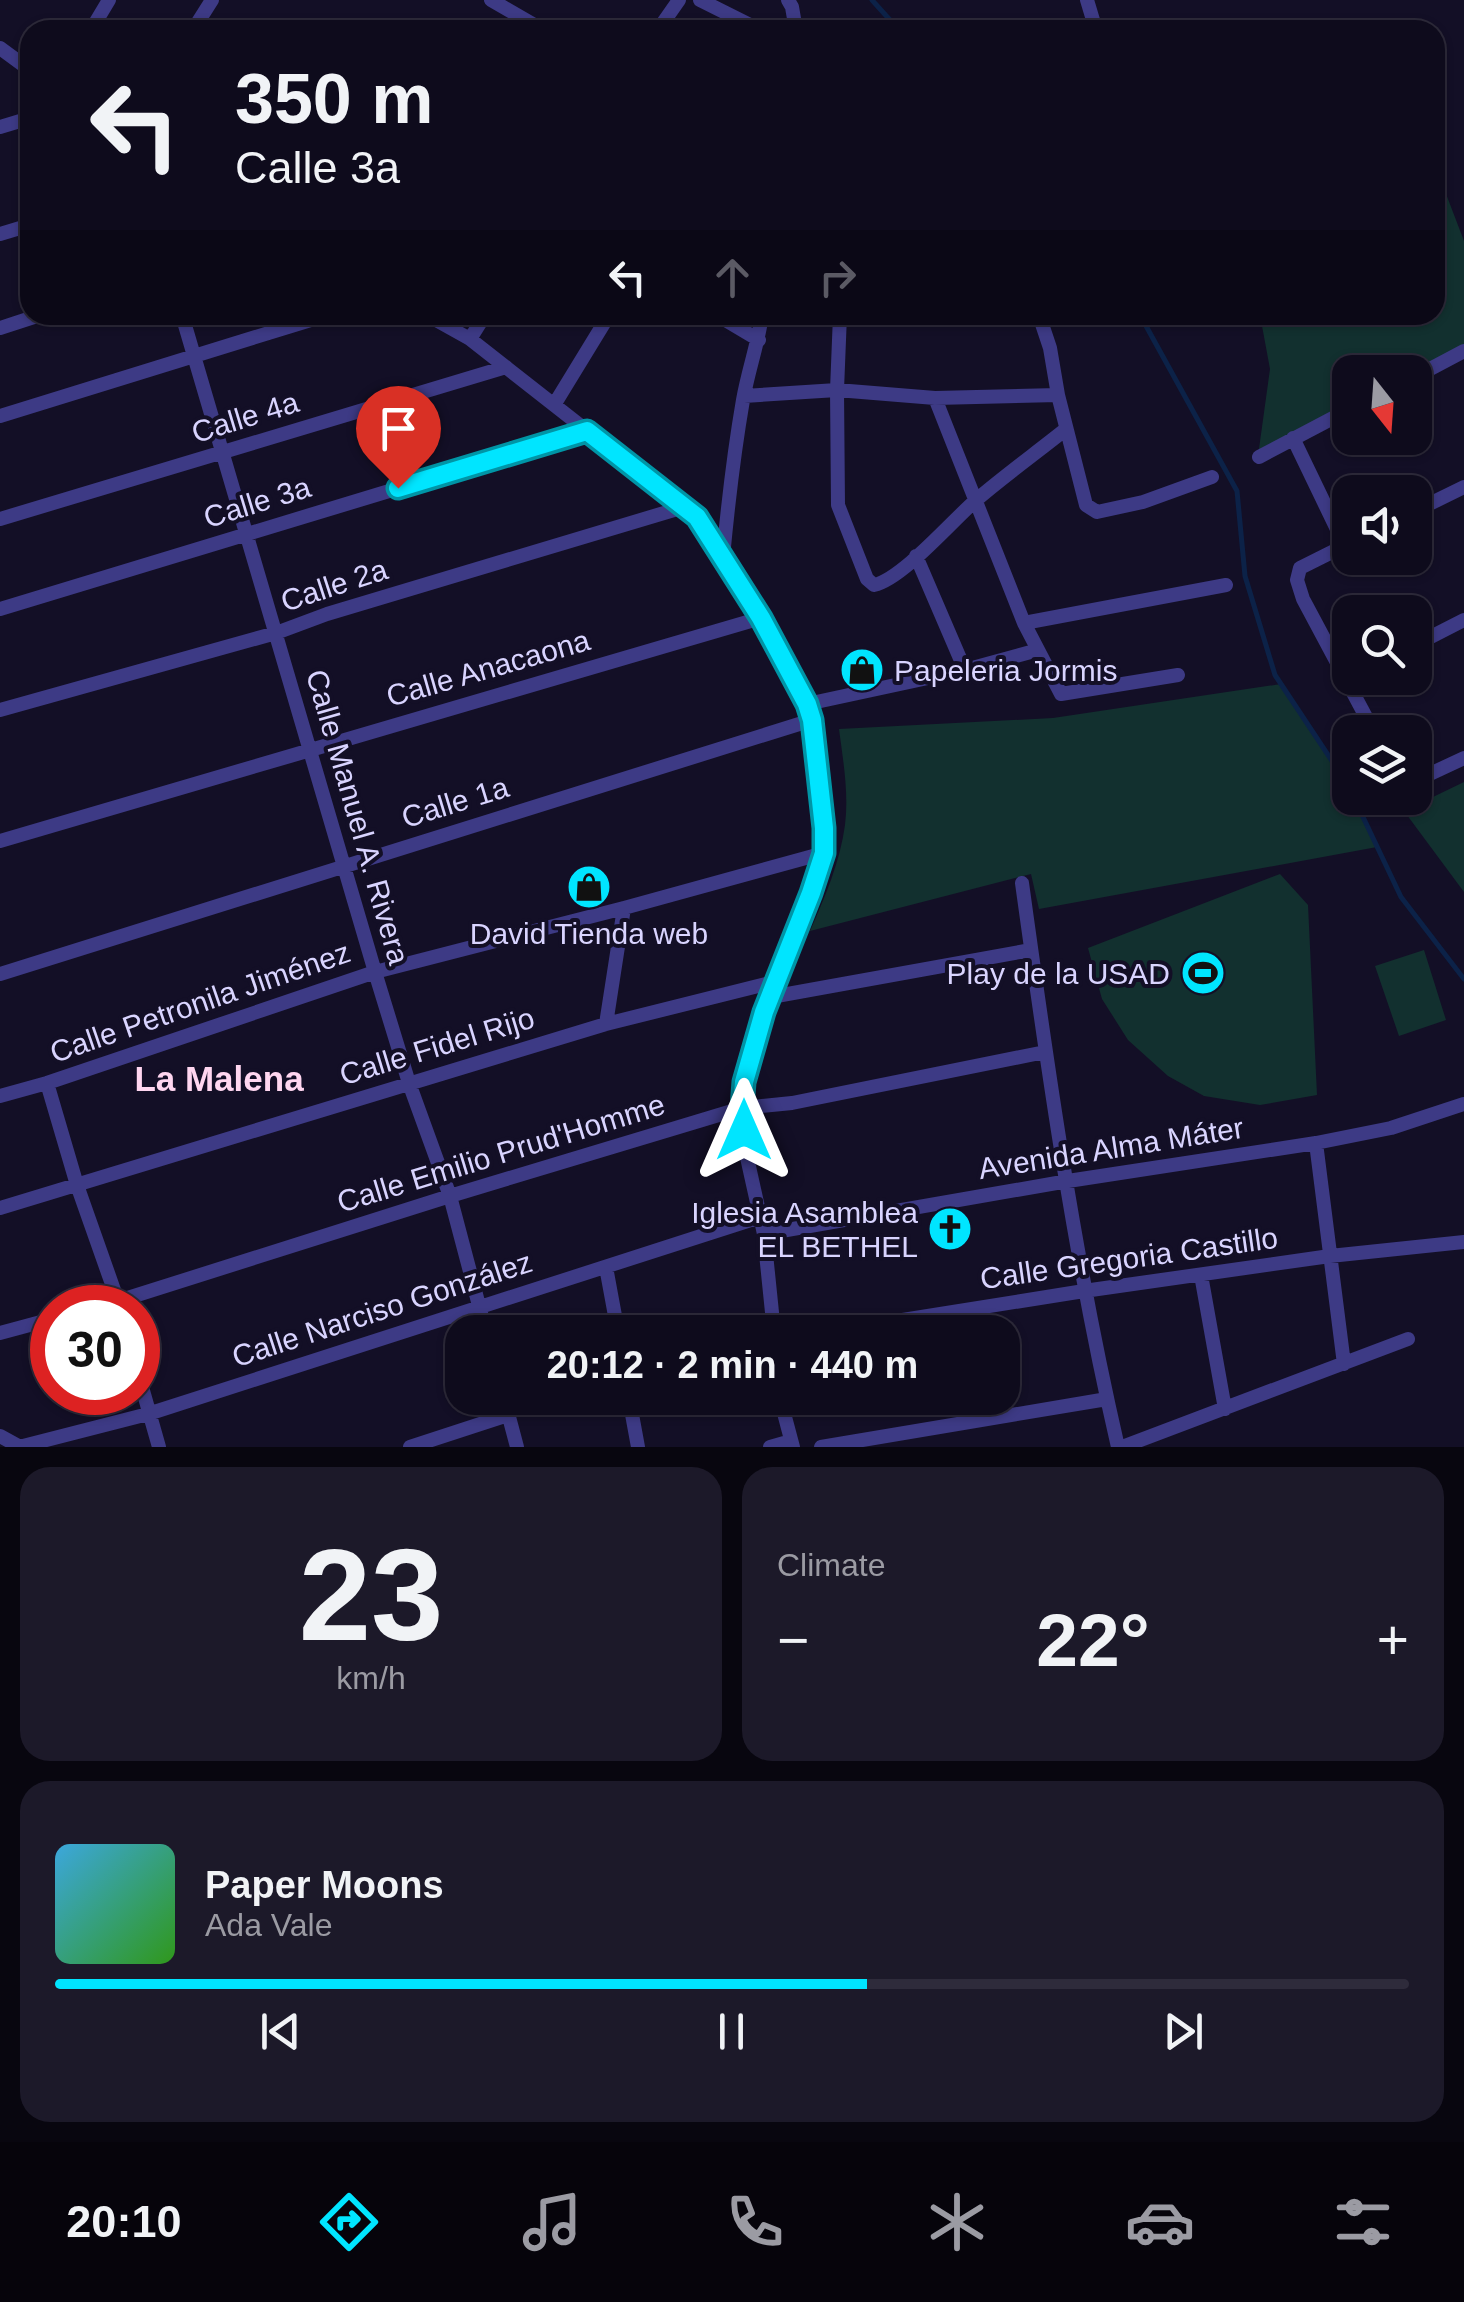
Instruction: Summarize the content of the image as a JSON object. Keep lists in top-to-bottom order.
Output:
{
  "streets": {
    "street": [
      "Calle 4a",
      "Calle 3a",
      "Calle 2a",
      "Calle Anacaona",
      "Calle 1a",
      "Calle Manuel A. Rivera",
      "Calle Petronila Jiménez",
      "Calle Fidel Rijo",
      "Avenida Alma Máter",
      "Calle Emilio Prud'Homme",
      "Calle Gregoria Castillo",
      "Calle Narciso González"
    ]
  },
  "crossings": [
    ["Calle 4a", "Calle Manuel A. Rivera"],
    ["Calle 3a", "Calle Manuel A. Rivera"],
    ["Calle 2a", "Calle Manuel A. Rivera"],
    ["Calle Anacaona", "Calle Manuel A. Rivera"],
    ["Calle 1a", "Calle Manuel A. Rivera"],
    ["Calle Manuel A. Rivera", "Calle Petronila Jiménez"],
    ["Calle Manuel A. Rivera", "Calle Fidel Rijo"],
    ["Calle Manuel A. Rivera", "Calle Emilio Prud'Homme"],
    ["Calle Manuel A. Rivera", "Calle Narciso González"]
  ],
  "districts": ["La Malena"],
  "places": {
    "shop": ["Papeleria Jormis", "David Tienda web"],
    "sports": ["Play de la USAD"],
    "church": ["Iglesia Asamblea EL BETHEL"]
  },
  "north": "bottom",
  "page": {
    "turn": ["350 m", "Calle 3a"],
    "limit": "30",
    "trip": "20:12 · 2 min · 440 m",
    "tile": [
      ["23", "km/h"],
      "Climate"
    ],
    "heat": ["−", "22°", "+"],
    "song": ["Paper Moons", "Ada Vale"],
    "tabs": "20:10"
  }
}
